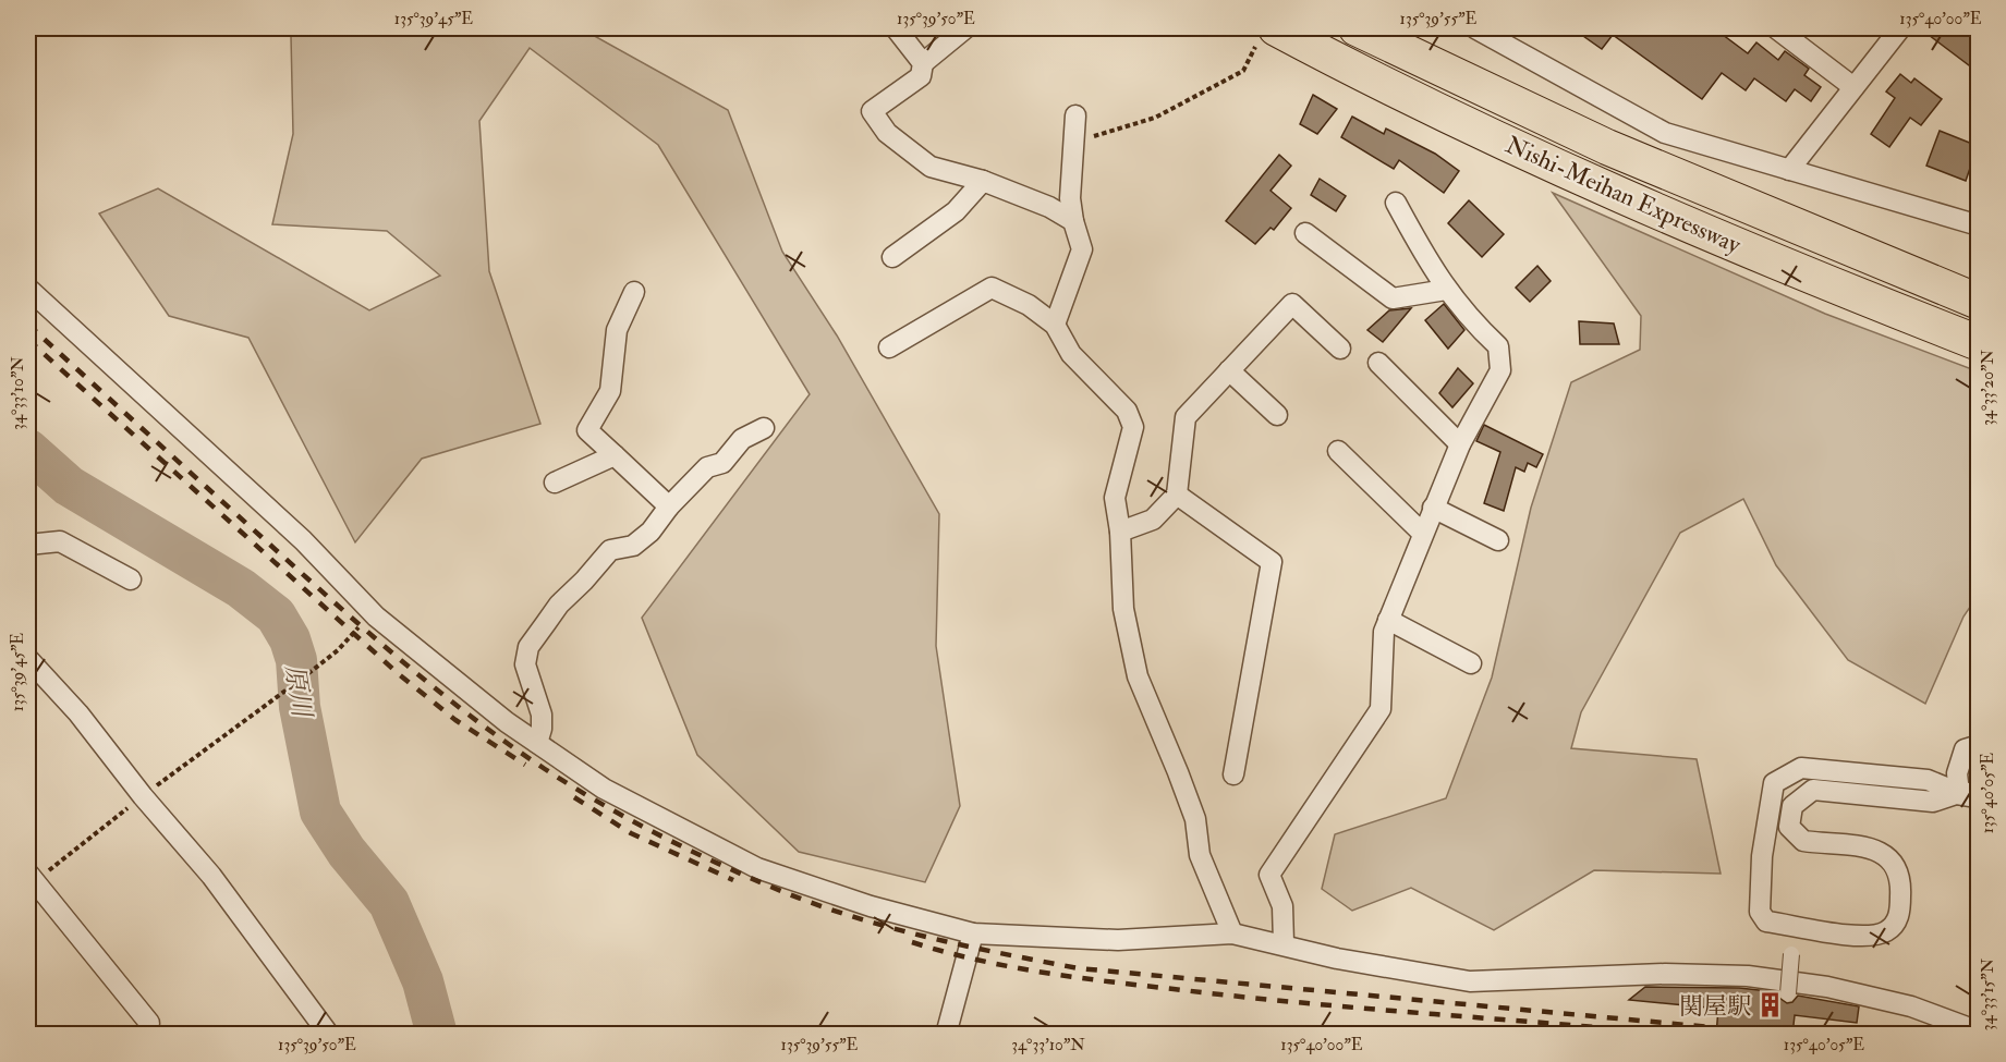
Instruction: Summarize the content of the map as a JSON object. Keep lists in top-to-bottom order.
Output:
{
  "streets": {
    "highway": ["Nishi-Meihan Expressway"]
  },
  "water": ["原川"],
  "places": {
    "building": ["関屋駅"]
  },
  "coordinates": [
    "135°39'45\"E",
    "135°39'50\"E",
    "135°39'55\"E",
    "135°40'00\"E",
    "34°33'20\"N",
    "34°33'10\"N",
    "135°40'05\"E",
    "34°33'15\"N"
  ]
}
